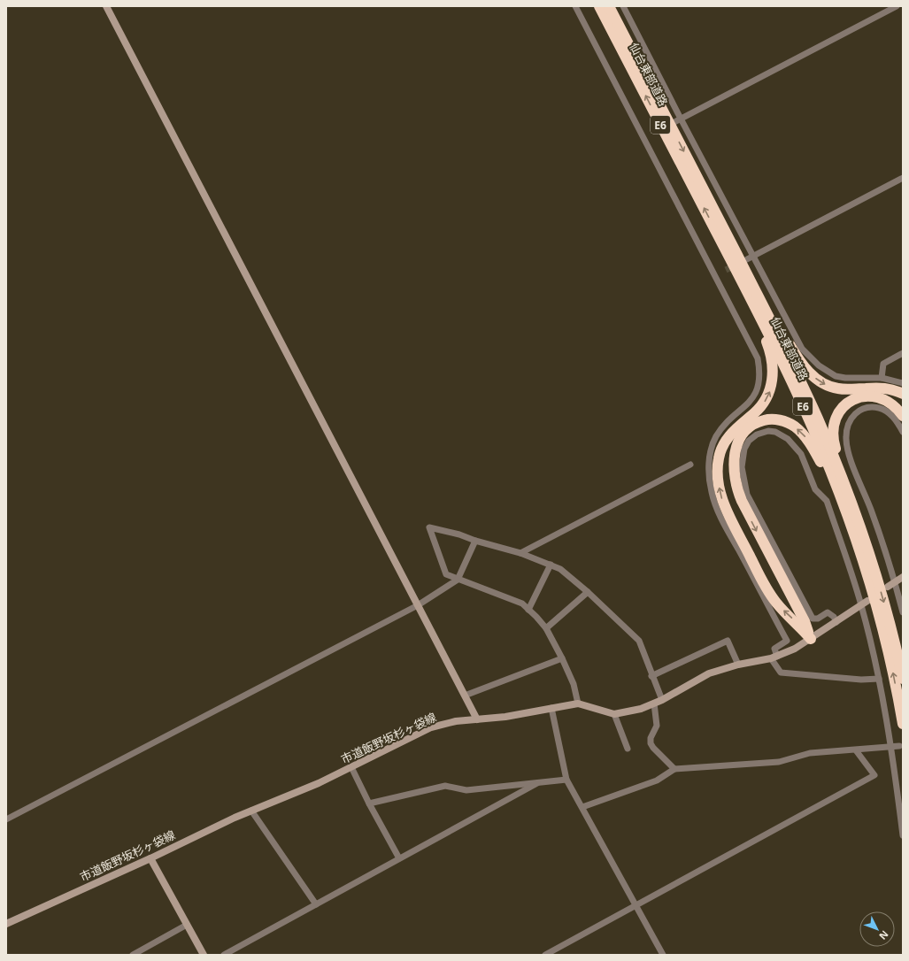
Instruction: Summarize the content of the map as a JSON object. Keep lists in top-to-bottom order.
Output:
{
  "streets": {
    "highway": ["仙台東部道路", "E6"],
    "street": ["市道飯野坂杉ヶ袋線"]
  },
  "north": "bottom right"
}
